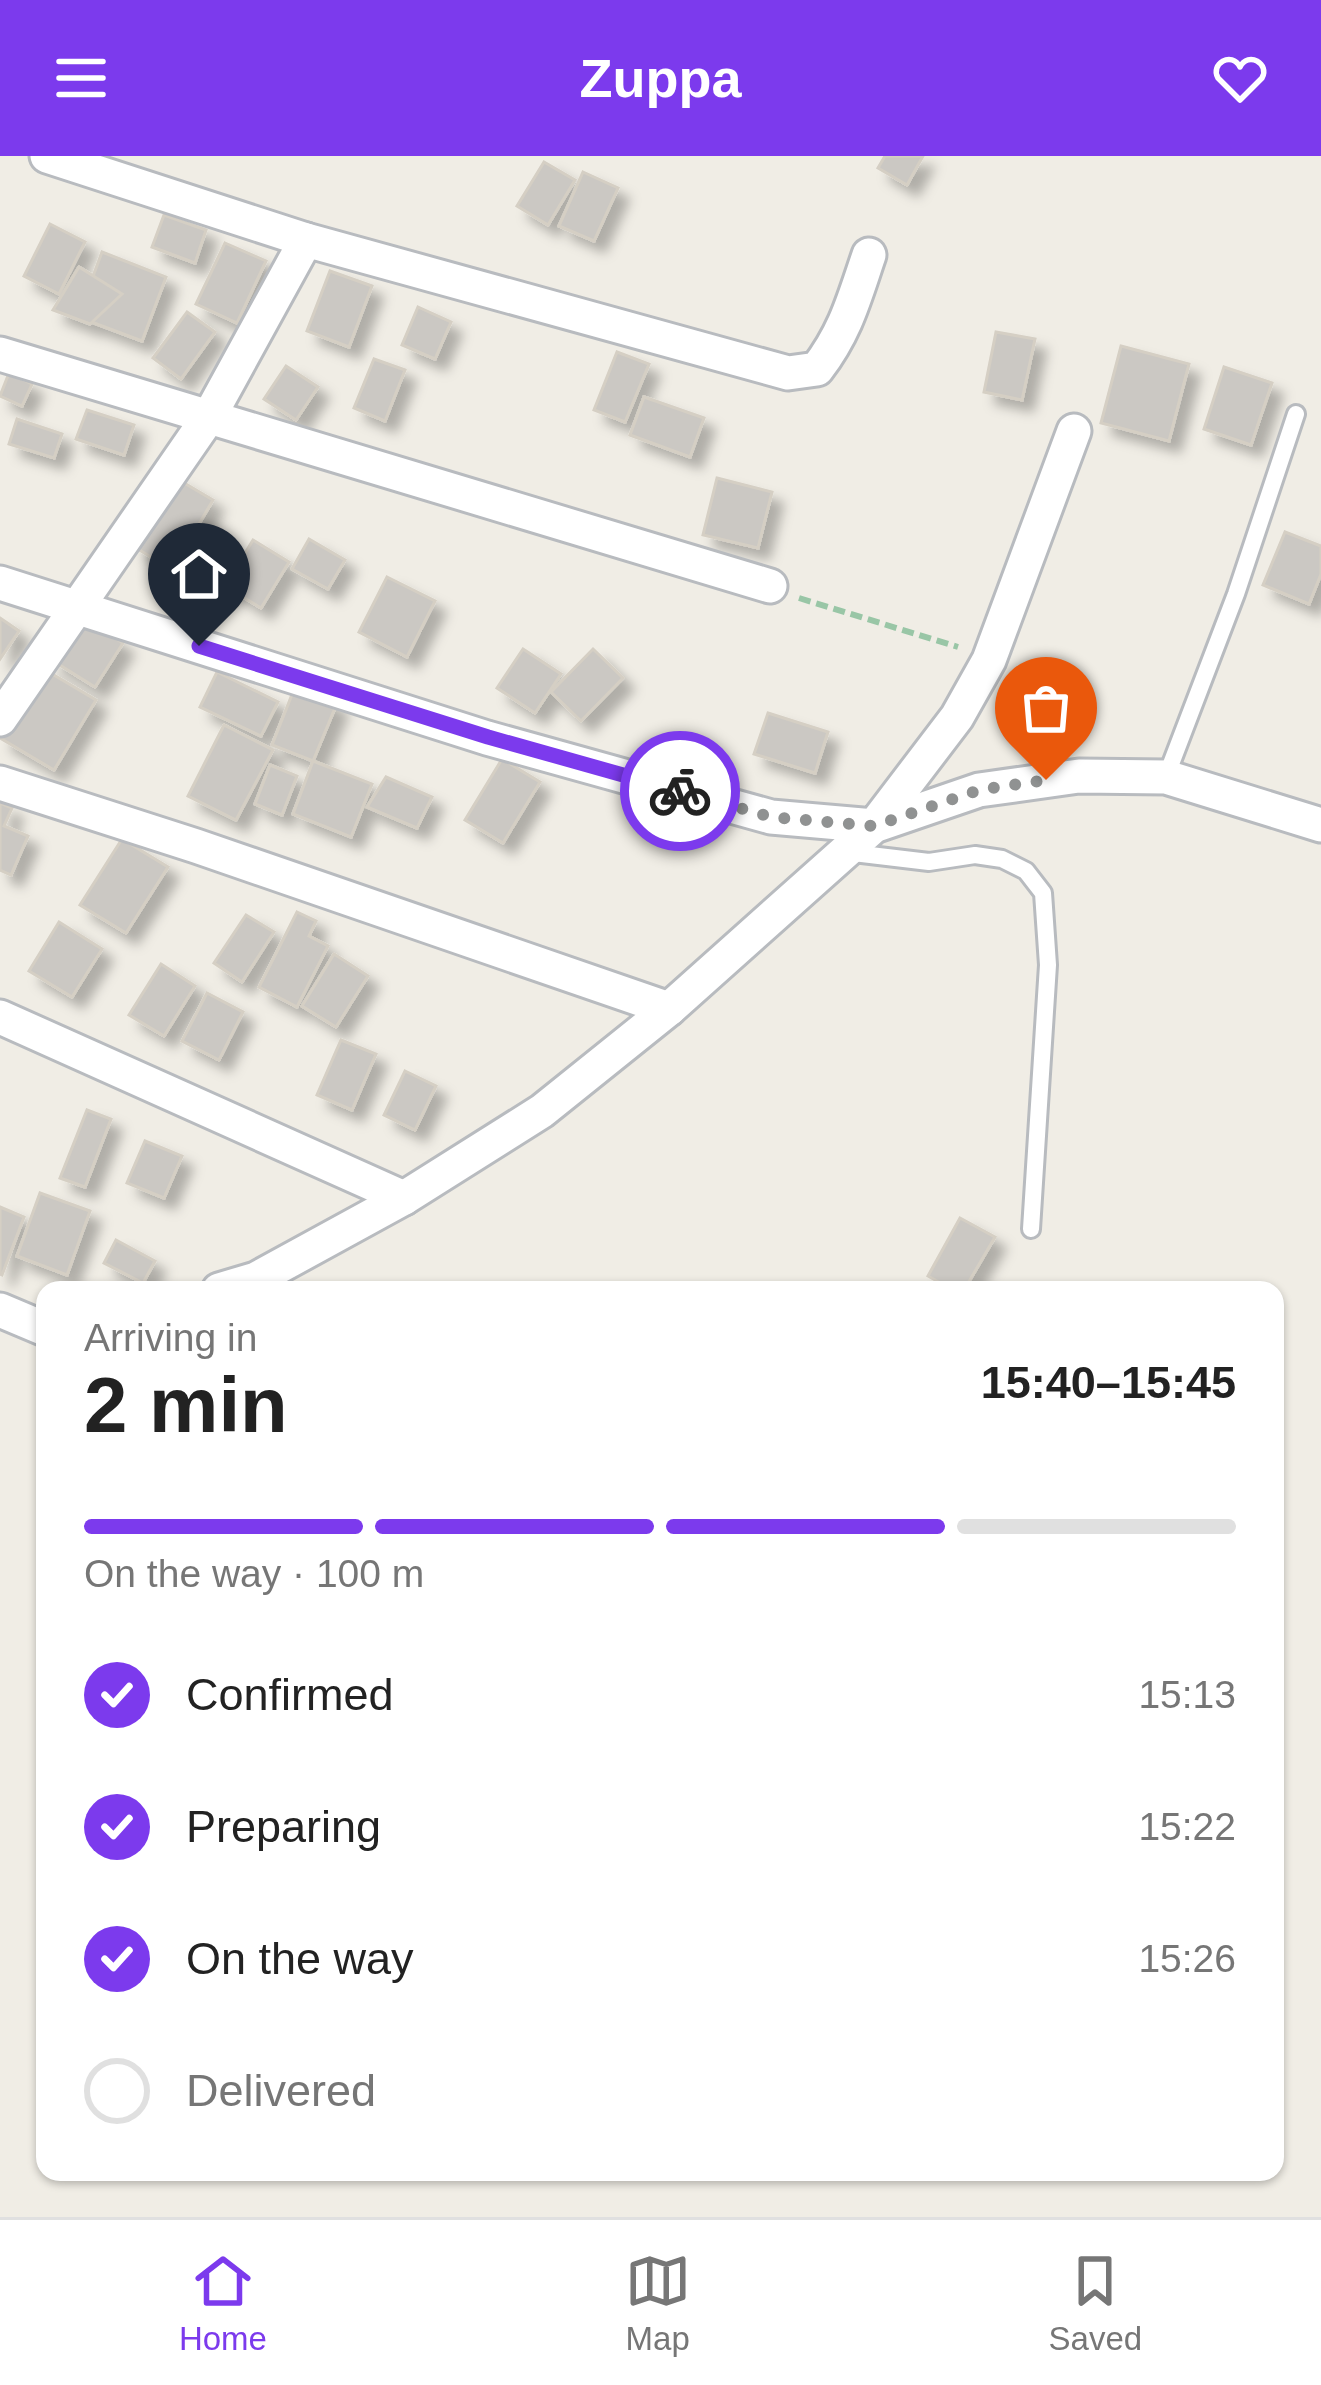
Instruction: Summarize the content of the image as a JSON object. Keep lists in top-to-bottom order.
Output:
{
  "page": {
    "header": "Zuppa",
    "heading": ["2 min", "Arriving in", "15:40–15:45"],
    "bar": "On the way · 100 m",
    "list": [
      ["Confirmed", "15:13"],
      ["Preparing", "15:22"],
      ["On the way", "15:26"],
      "Delivered"
    ],
    "tabs": ["Home", "Map", "Saved"]
  }
}
